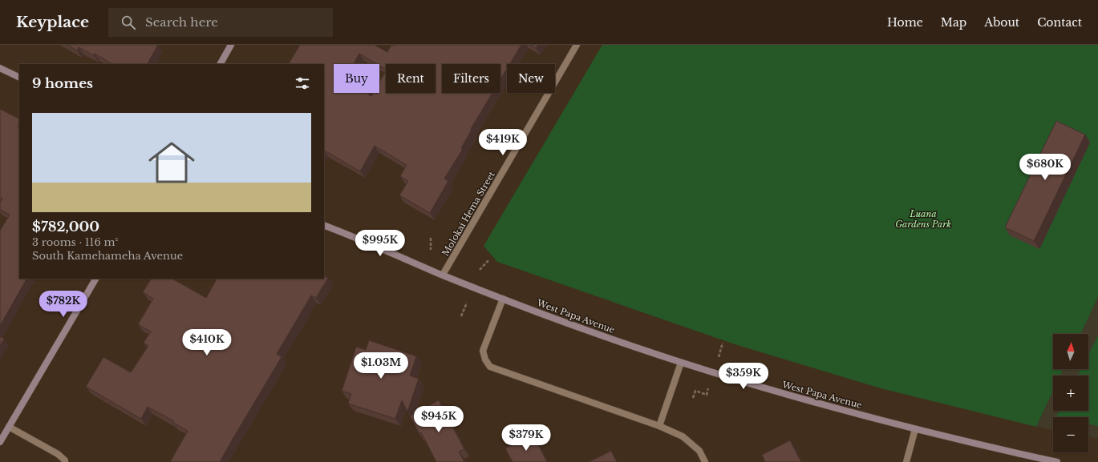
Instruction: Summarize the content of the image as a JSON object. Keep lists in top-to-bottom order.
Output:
{
  "streets": {
    "street": ["Molokai Hema Street", "West Papa Avenue"]
  },
  "crossings": [
    ["Molokai Hema Street", "West Papa Avenue"]
  ],
  "parks": ["Luana Gardens Park"],
  "north": "top",
  "page": {
    "header": "Keyplace",
    "search": "Search here",
    "nav": [
      "Home",
      "Map",
      "About",
      "Contact"
    ],
    "chip": [
      "Buy",
      "Rent",
      "Filters",
      "New"
    ],
    "heading": "9 homes",
    "list": [
      {
        "name": "$782,000",
        "note": "3 rooms · 116 m² · South Kamehameha Avenue"
      }
    ],
    "price": [
      "$419K",
      "$680K",
      "$995K",
      "$782K",
      "$410K",
      "$1.03M",
      "$359K",
      "$945K",
      "$379K"
    ],
    "map_buttons": ["+", "−"]
  }
}
